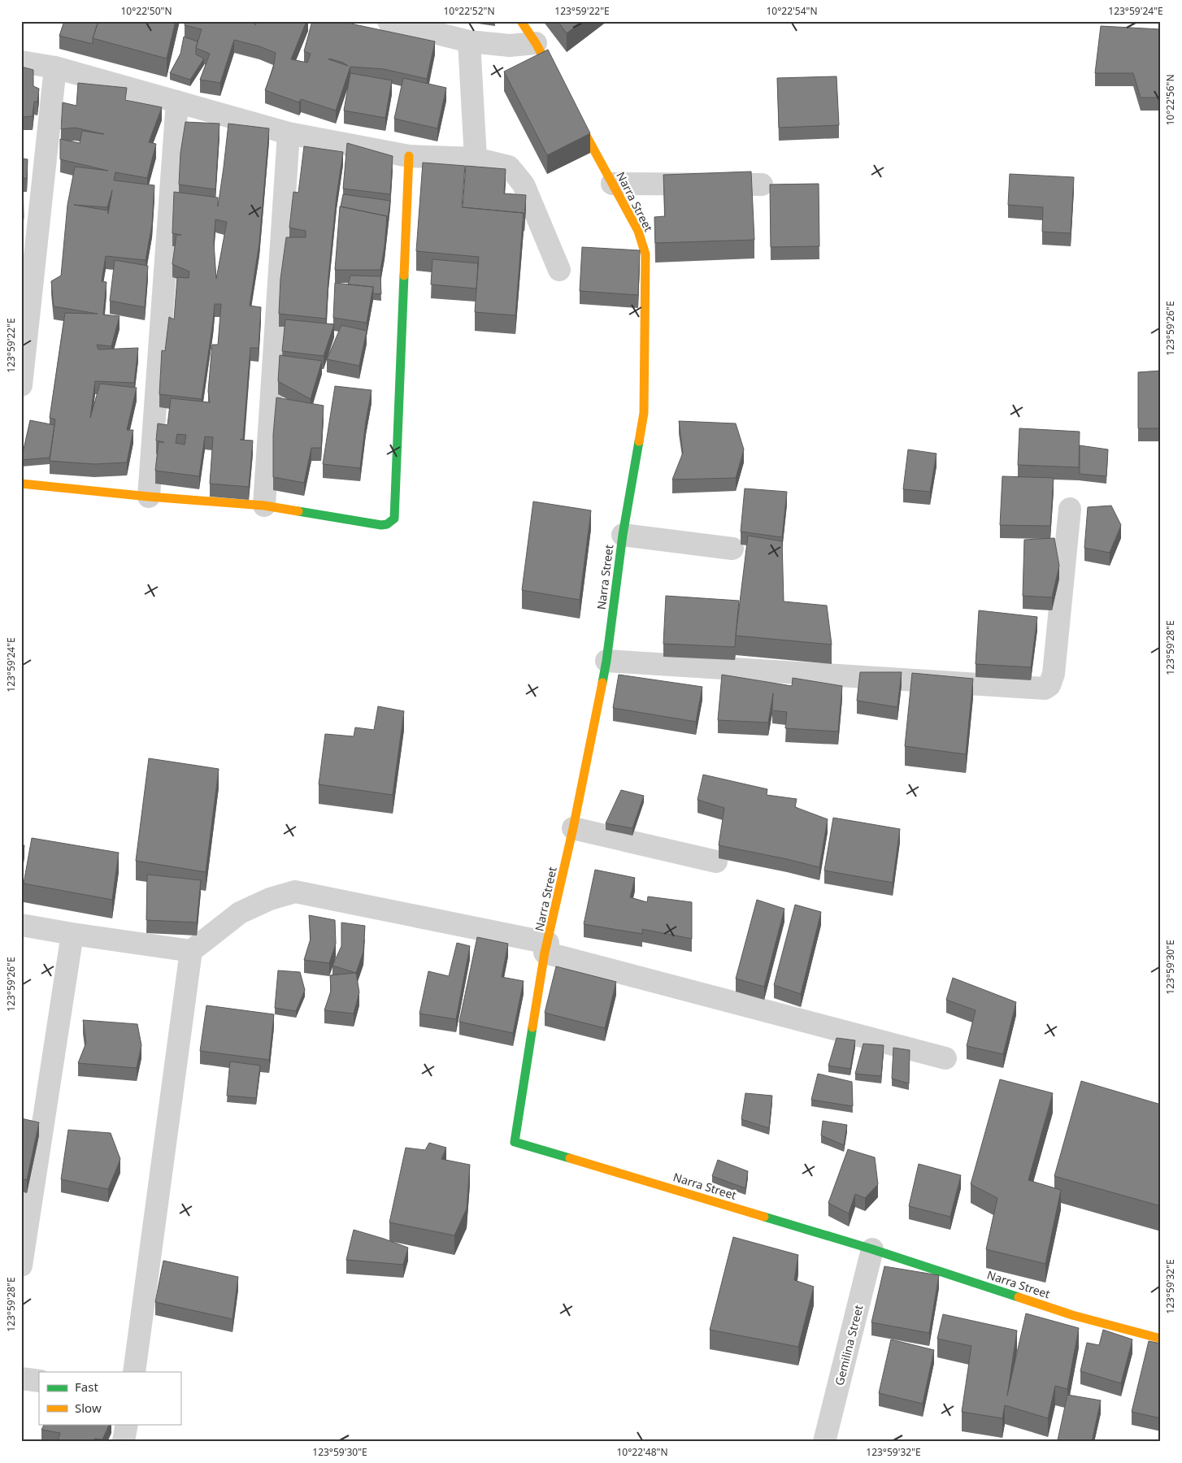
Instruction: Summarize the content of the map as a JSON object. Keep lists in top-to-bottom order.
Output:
{
  "streets": {
    "street": ["Narra Street", "Gemilina Street"]
  },
  "crossings": [
    ["Narra Street", "Gemilina Street"]
  ],
  "legend": ["Fast", "Slow"],
  "coordinates": [
    "10°22'50\"N",
    "10°22'52\"N",
    "123°59'22\"E",
    "10°22'54\"N",
    "123°59'24\"E",
    "10°22'56\"N",
    "123°59'26\"E",
    "123°59'28\"E",
    "123°59'30\"E",
    "123°59'32\"E",
    "10°22'48\"N"
  ]
}
